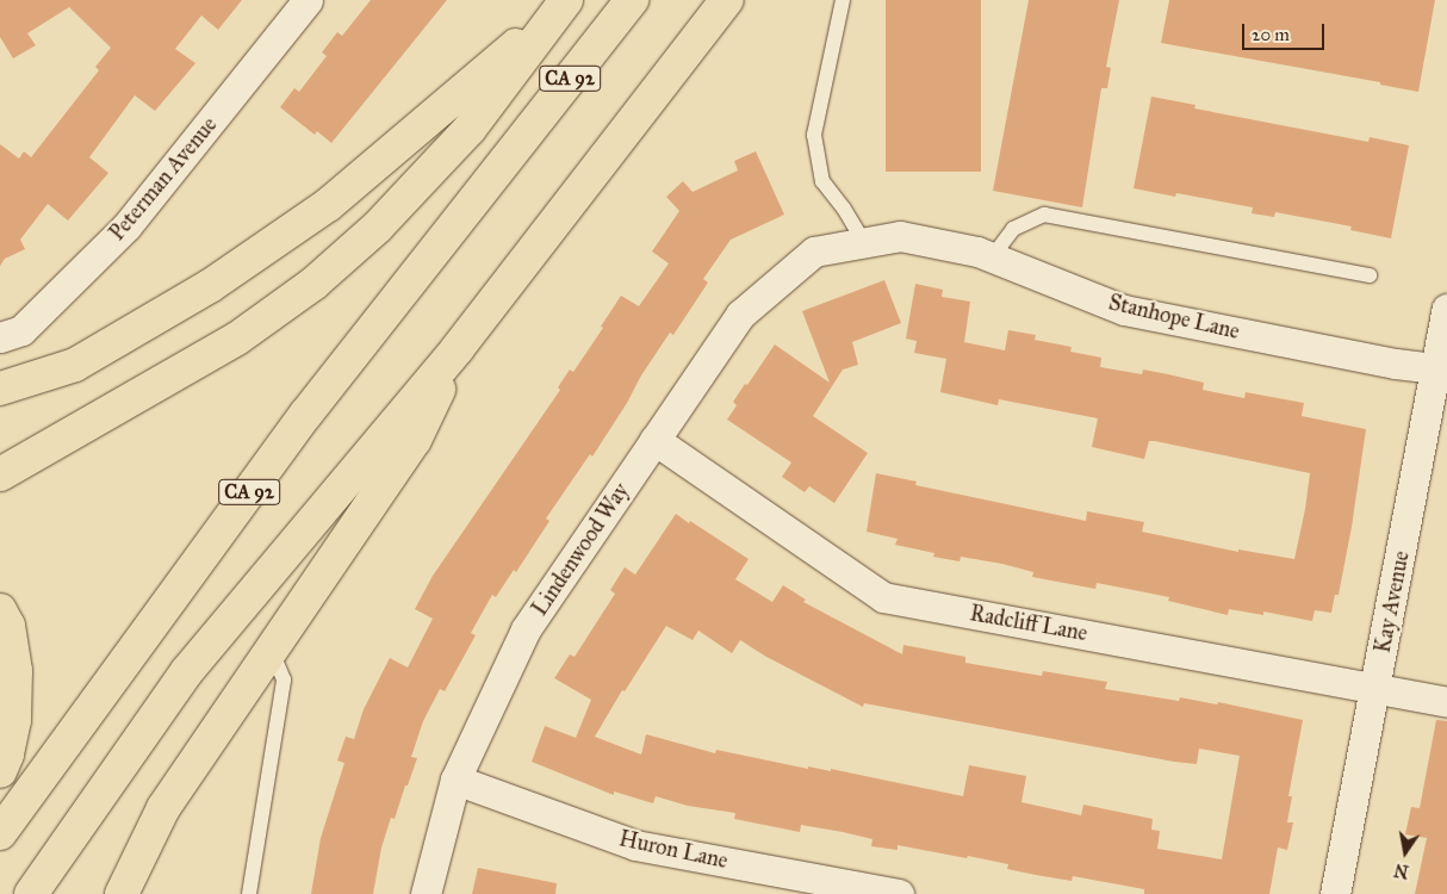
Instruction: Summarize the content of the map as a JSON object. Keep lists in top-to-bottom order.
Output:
{
  "streets": {
    "highway": ["CA 92"],
    "street": [
      "Peterman Avenue",
      "Stanhope Lane",
      "Lindenwood Way",
      "Kay Avenue",
      "Radcliff Lane",
      "Huron Lane"
    ]
  },
  "crossings": [
    ["Stanhope Lane", "Lindenwood Way"],
    ["Stanhope Lane", "Kay Avenue"],
    ["Lindenwood Way", "Radcliff Lane"],
    ["Lindenwood Way", "Huron Lane"],
    ["Kay Avenue", "Radcliff Lane"]
  ],
  "scale_bar": "20 m",
  "north": "bottom"
}
